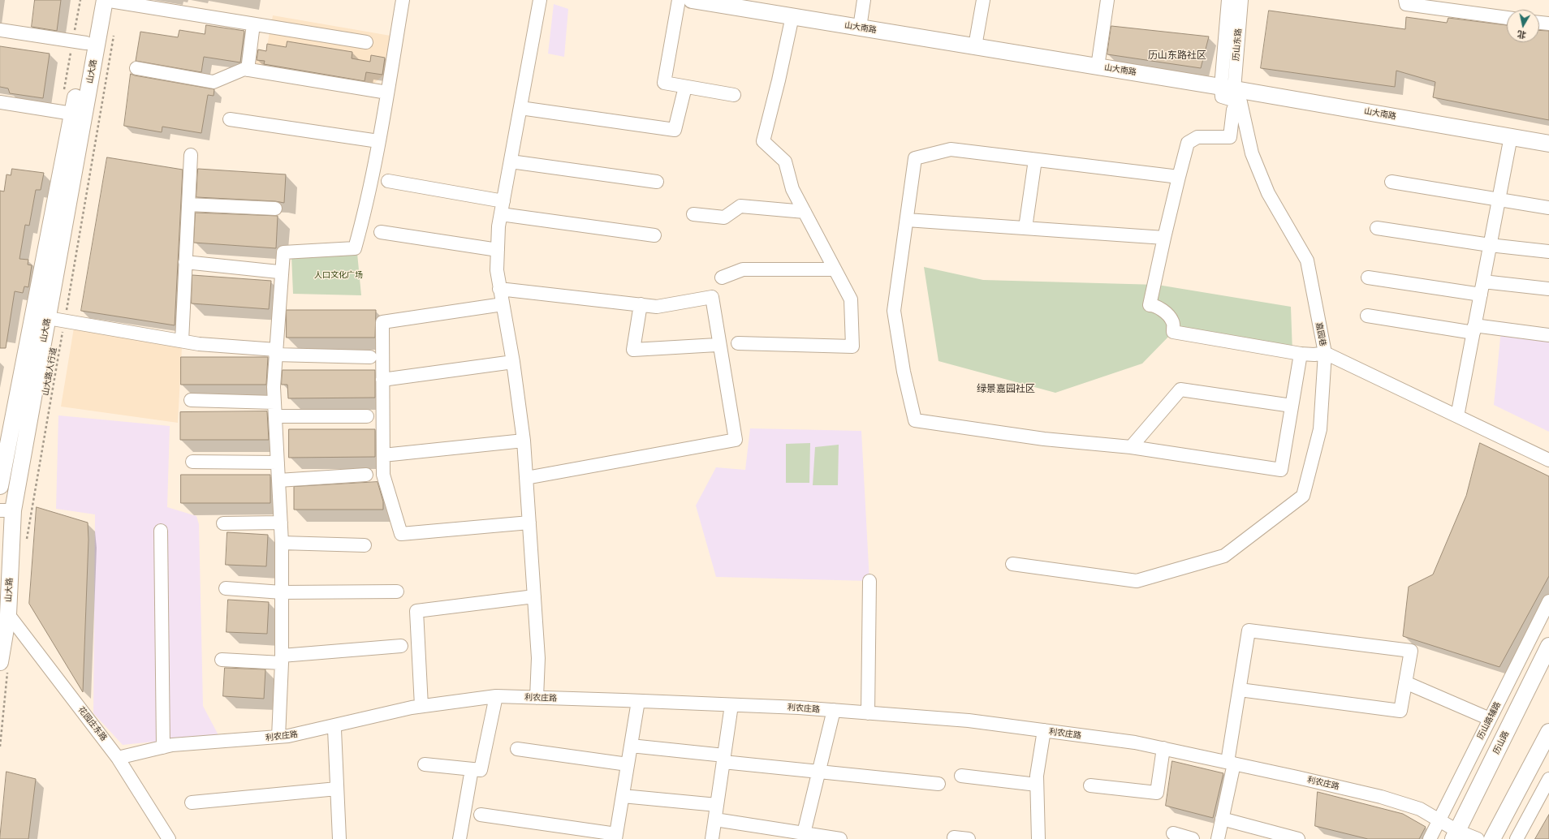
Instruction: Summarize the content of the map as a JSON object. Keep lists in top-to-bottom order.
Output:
{
  "streets": {
    "main road": ["山大南路", "山大路", "历山路"],
    "street": [
      "历山东路",
      "嘉园巷",
      "利农庄路",
      "历山路辅路",
      "花园庄东路"
    ],
    "path": ["山大路人行道"]
  },
  "crossings": [
    ["山大南路", "历山东路"],
    ["山大南路", "嘉园巷"],
    ["历山东路", "嘉园巷"],
    ["山大路", "花园庄东路"],
    ["利农庄路", "历山路辅路"],
    ["利农庄路", "花园庄东路"],
    ["利农庄路", "历山路"]
  ],
  "districts": ["历山东路社区", "绿景嘉园社区"],
  "parks": ["人口文化广场"],
  "north": "bottom"
}
